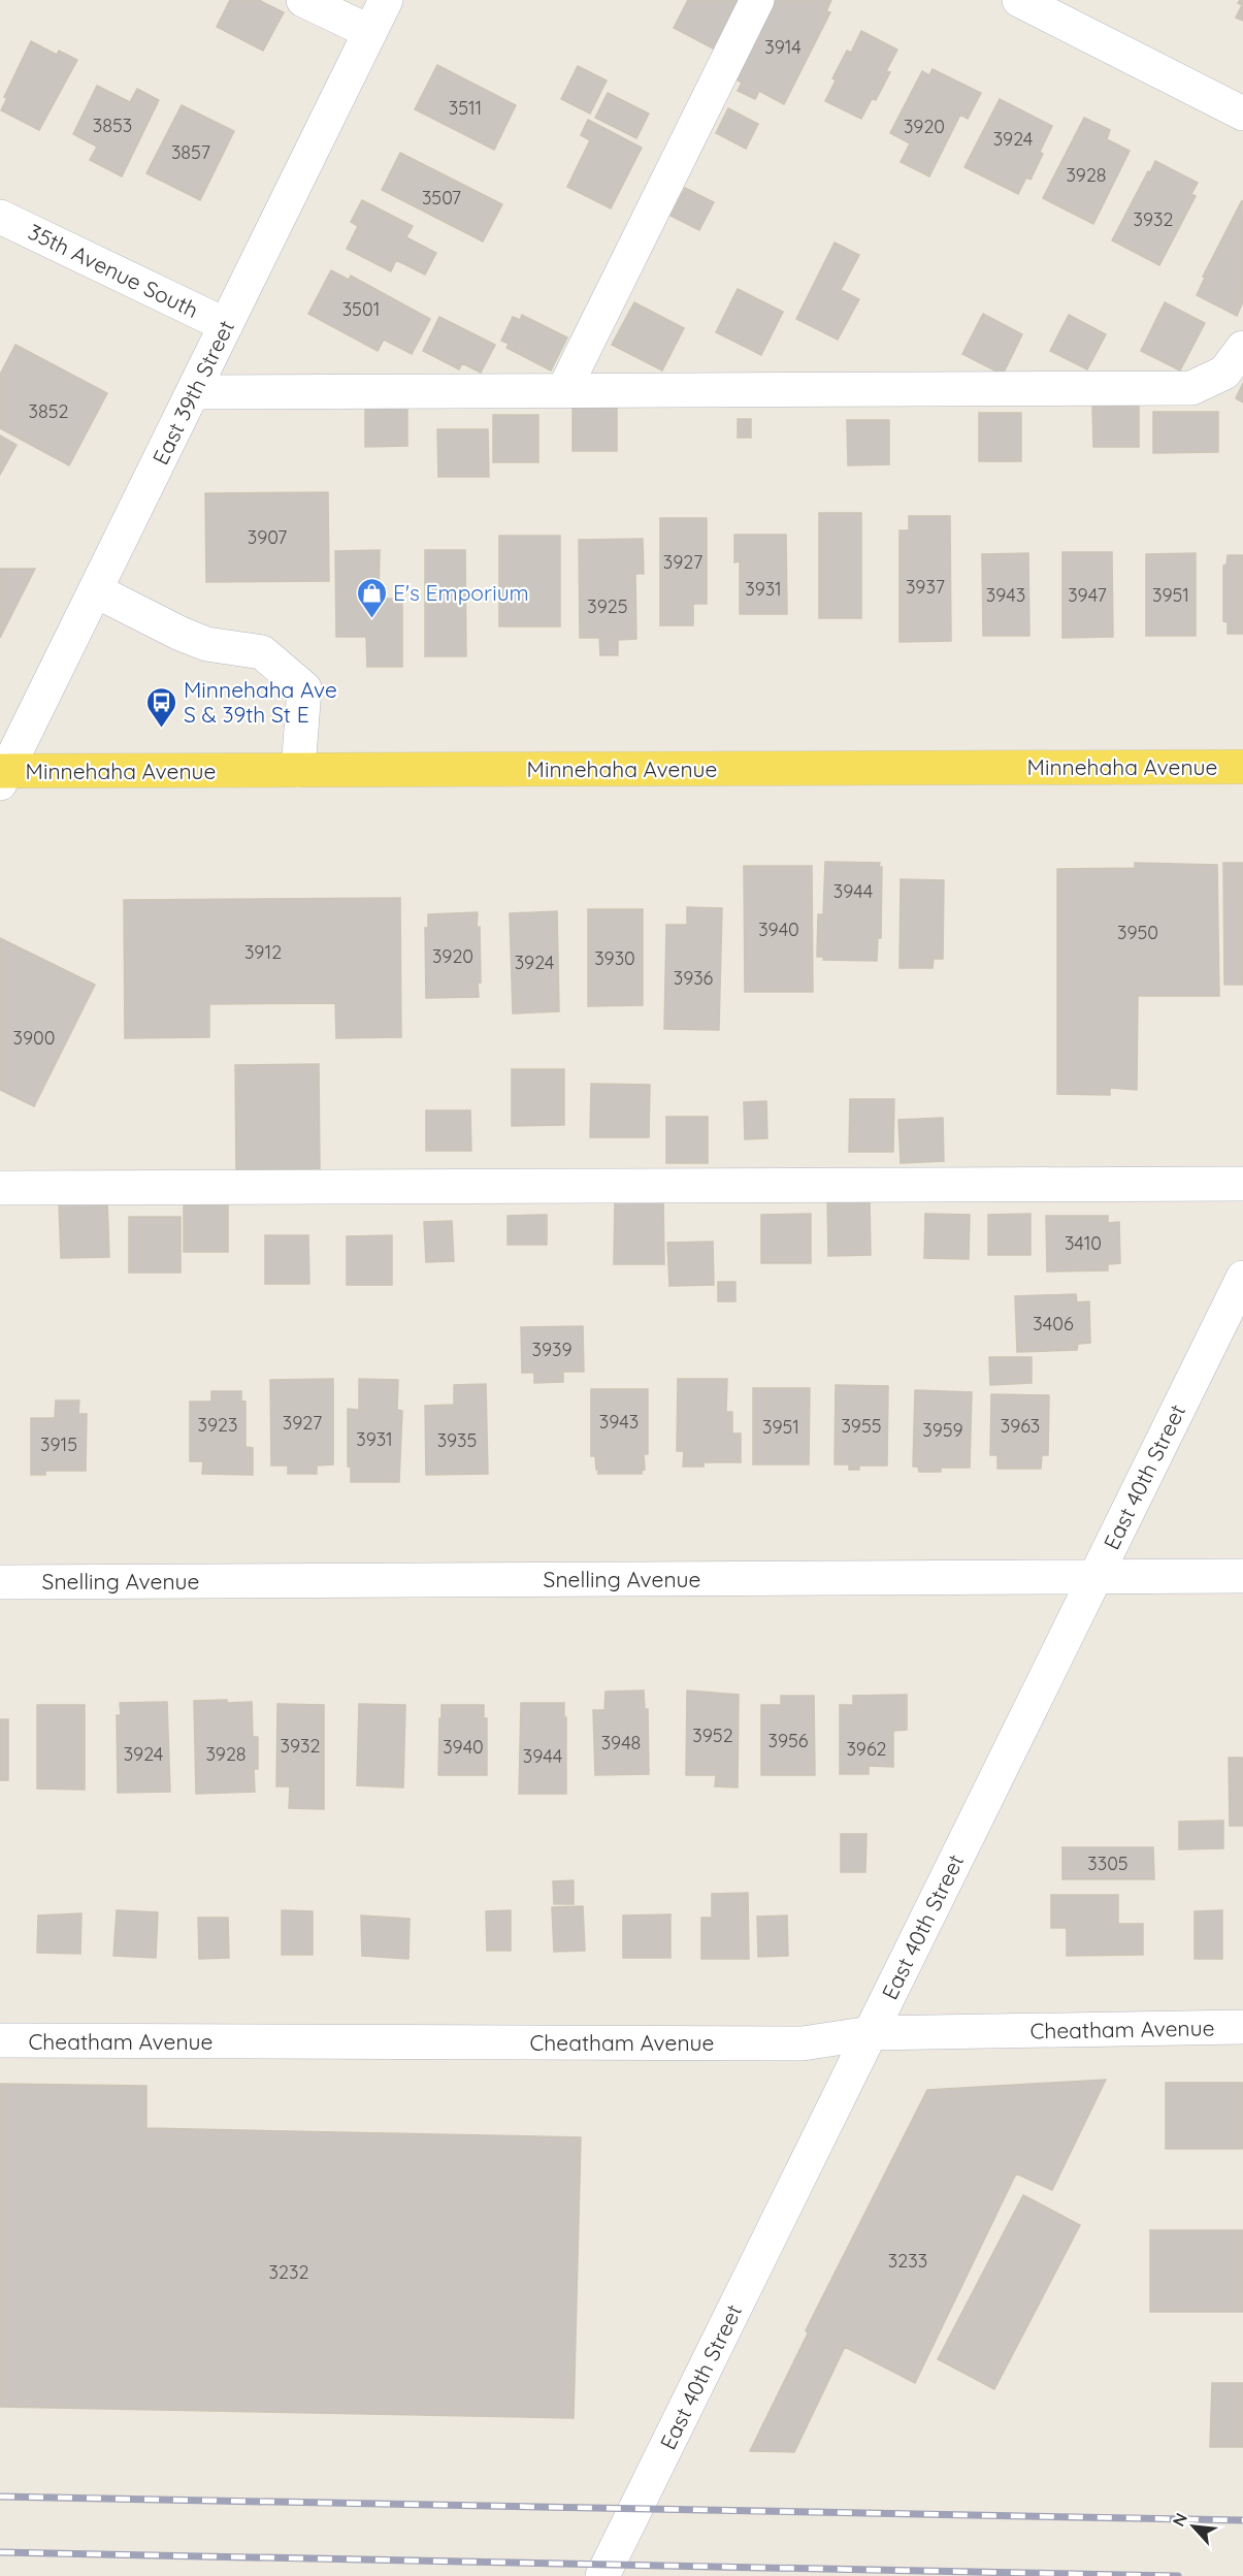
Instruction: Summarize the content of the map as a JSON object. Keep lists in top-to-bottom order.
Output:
{
  "streets": {
    "main road": ["Minnehaha Avenue"],
    "street": [
      "35th Avenue South",
      "East 39th Street",
      "East 40th Street",
      "Snelling Avenue",
      "Cheatham Avenue"
    ]
  },
  "crossings": [
    ["35th Avenue South", "East 39th Street"],
    ["East 39th Street", "Minnehaha Avenue"],
    ["East 40th Street", "Snelling Avenue"],
    ["East 40th Street", "Cheatham Avenue"]
  ],
  "places": {
    "shop": ["E's Emporium"],
    "bus stop": ["Minnehaha Ave S & 39th St E"]
  },
  "house_numbers": [
    "3914",
    "3511",
    "3853",
    "3920",
    "3924",
    "3857",
    "3928",
    "3507",
    "3932",
    "3501",
    "3852",
    "3907",
    "3927",
    "3937",
    "3931",
    "3943",
    "3947",
    "3951",
    "3925",
    "3944",
    "3940",
    "3950",
    "3912",
    "3920",
    "3930",
    "3924",
    "3936",
    "3900",
    "3410",
    "3406",
    "3939",
    "3943",
    "3927",
    "3923",
    "3955",
    "3963",
    "3951",
    "3959",
    "3931",
    "3935",
    "3915",
    "3952",
    "3956",
    "3948",
    "3932",
    "3940",
    "3962",
    "3924",
    "3928",
    "3944",
    "3305",
    "3233",
    "3232"
  ],
  "north": "top left"
}
